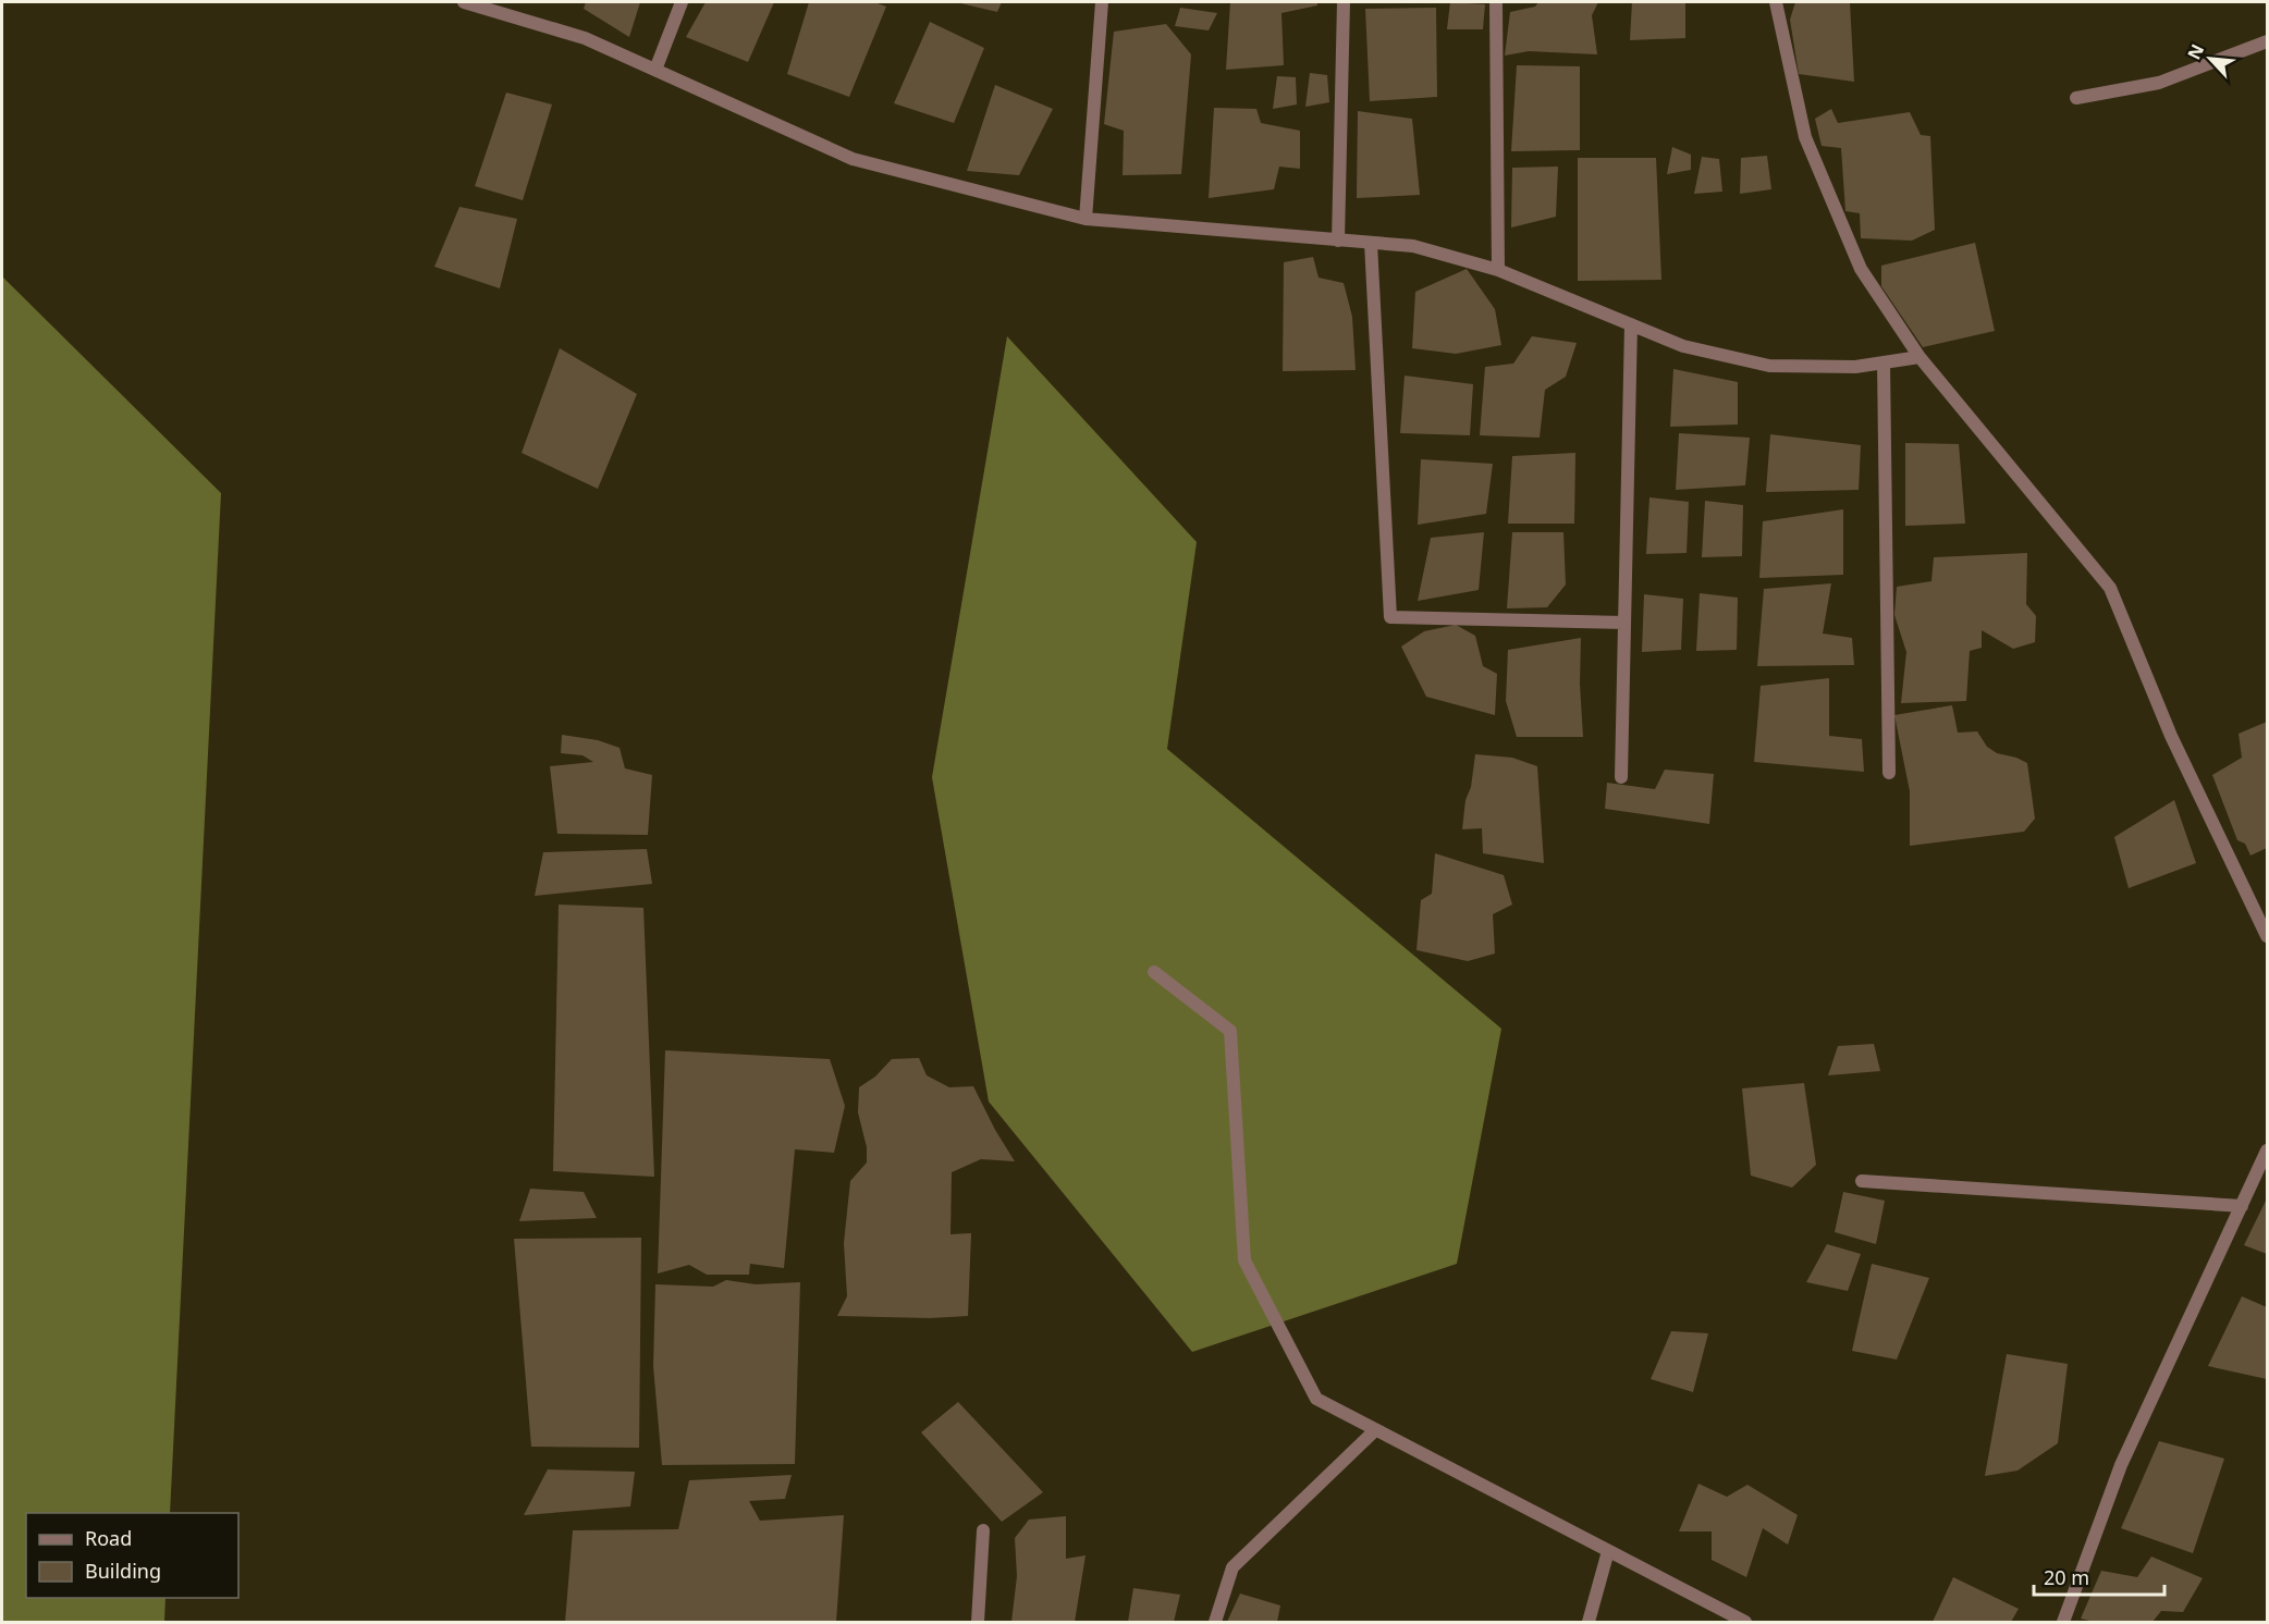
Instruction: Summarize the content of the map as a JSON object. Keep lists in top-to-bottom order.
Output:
{
  "legend": ["Road", "Building"],
  "scale_bar": "20 m",
  "north": "top left"
}
